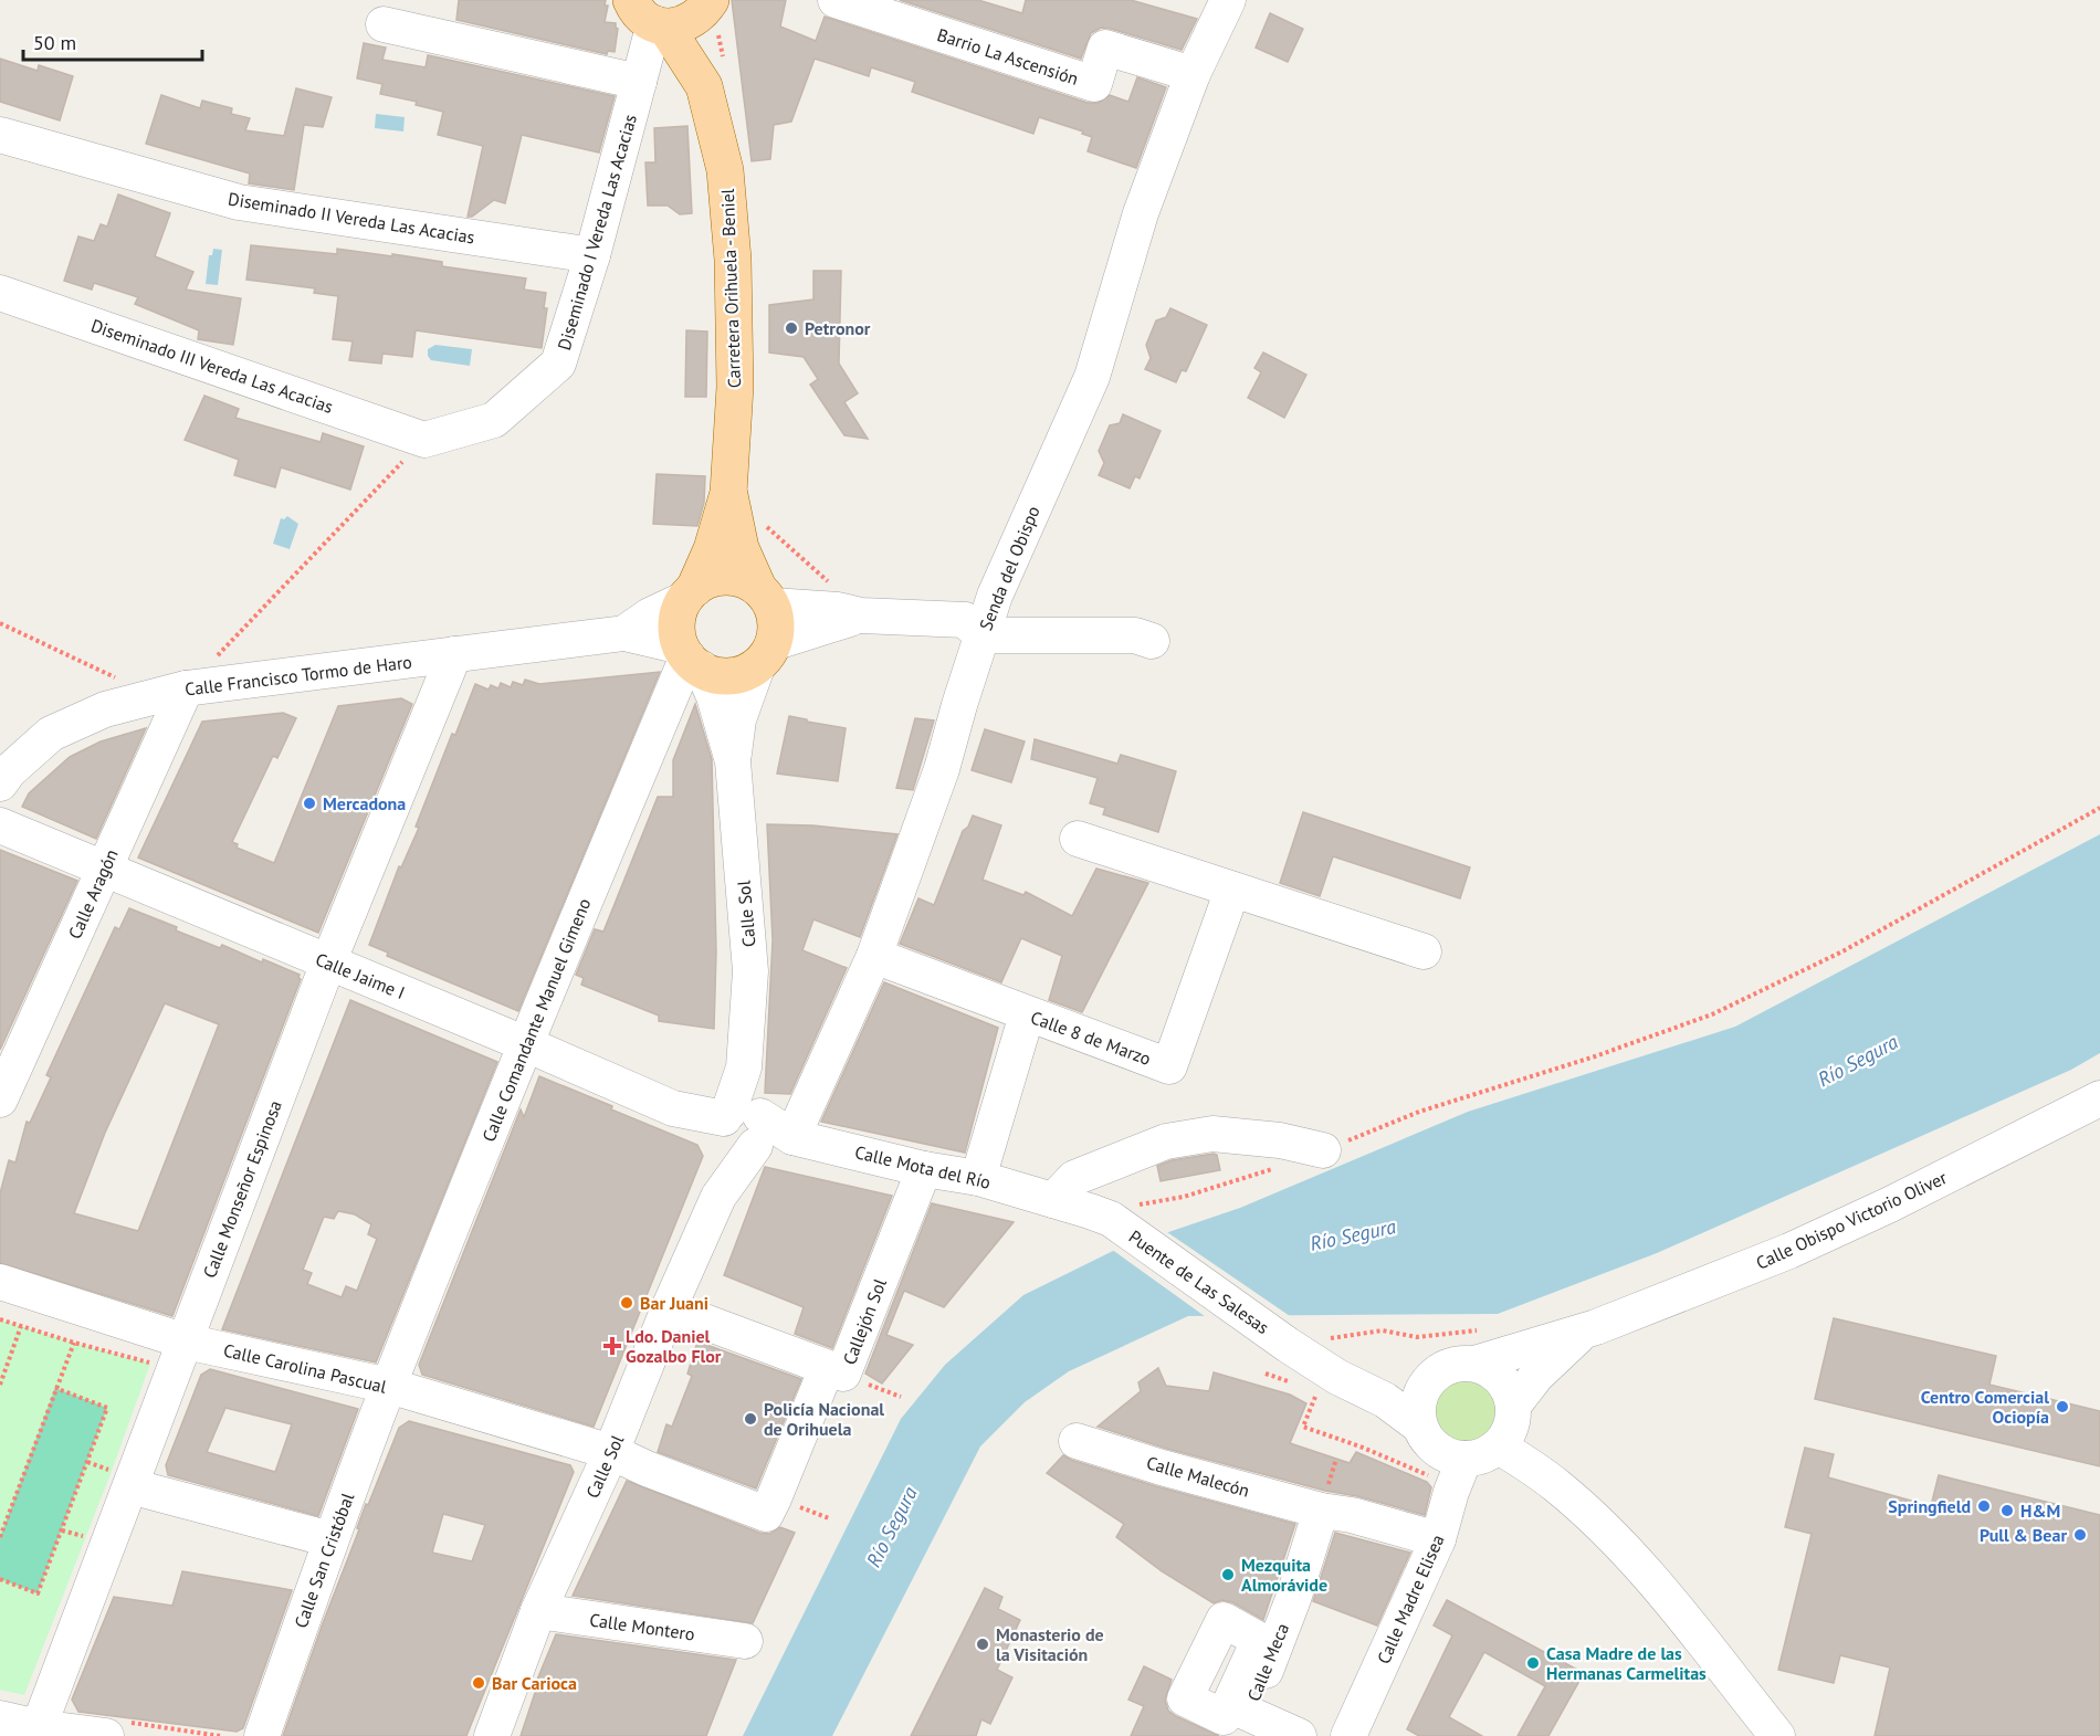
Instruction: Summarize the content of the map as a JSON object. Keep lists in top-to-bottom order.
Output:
{
  "streets": {
    "main road": ["Carretera Orihuela - Beniel"],
    "street": [
      "Barrio La Ascensión",
      "Diseminado II Vereda Las Acacias",
      "Diseminado I Vereda Las Acacias",
      "Diseminado III Vereda Las Acacias",
      "Senda del Obispo",
      "Calle Francisco Tormo de Haro",
      "Calle Aragón",
      "Calle Sol",
      "Calle Jaime I",
      "Calle Comandante Manuel Gimeno",
      "Calle 8 de Marzo",
      "Calle Mota del Río",
      "Calle Monseñor Espinosa",
      "Calle Obispo Victorio Oliver",
      "Puente de Las Salesas",
      "Callejón Sol",
      "Calle Carolina Pascual",
      "Calle Malecón",
      "Calle San Cristóbal",
      "Calle Madre Elisea",
      "Calle Montero",
      "Calle Meca"
    ]
  },
  "crossings": [
    ["Barrio La Ascensión", "Senda del Obispo"],
    ["Diseminado II Vereda Las Acacias", "Diseminado I Vereda Las Acacias"],
    ["Diseminado I Vereda Las Acacias", "Carretera Orihuela - Beniel"],
    ["Diseminado I Vereda Las Acacias", "Diseminado III Vereda Las Acacias"],
    ["Carretera Orihuela - Beniel", "Calle Francisco Tormo de Haro"],
    ["Carretera Orihuela - Beniel", "Calle Comandante Manuel Gimeno"],
    ["Senda del Obispo", "Calle Sol"],
    ["Senda del Obispo", "Calle Jaime I"],
    ["Senda del Obispo", "Calle 8 de Marzo"],
    ["Senda del Obispo", "Calle Mota del Río"],
    ["Calle Francisco Tormo de Haro", "Calle Aragón"],
    ["Calle Francisco Tormo de Haro", "Calle Comandante Manuel Gimeno"],
    ["Calle Francisco Tormo de Haro", "Calle Monseñor Espinosa"],
    ["Calle Aragón", "Calle Jaime I"],
    ["Calle Sol", "Calle Jaime I"],
    ["Calle Sol", "Calle Mota del Río"],
    ["Calle Sol", "Callejón Sol"],
    ["Calle Sol", "Calle Carolina Pascual"],
    ["Calle Sol", "Calle Montero"],
    ["Calle Jaime I", "Calle Comandante Manuel Gimeno"],
    ["Calle Jaime I", "Calle Mota del Río"],
    ["Calle Jaime I", "Calle Monseñor Espinosa"],
    ["Calle Comandante Manuel Gimeno", "Calle Carolina Pascual"],
    ["Calle Comandante Manuel Gimeno", "Calle San Cristóbal"],
    ["Calle Mota del Río", "Puente de Las Salesas"],
    ["Calle Mota del Río", "Callejón Sol"],
    ["Calle Monseñor Espinosa", "Calle Carolina Pascual"],
    ["Calle Obispo Victorio Oliver", "Calle Madre Elisea"],
    ["Callejón Sol", "Calle Carolina Pascual"],
    ["Calle Carolina Pascual", "Calle San Cristóbal"],
    ["Calle Malecón", "Calle Madre Elisea"],
    ["Calle Malecón", "Calle Meca"]
  ],
  "water": ["Río Segura"],
  "places": {
    "other": [
      "Petronor",
      "Mercadona",
      "Bar Juani",
      "Centro Comercial Ociopía",
      "Policía Nacional de Orihuela",
      "Springfield",
      "H&M",
      "Pull & Bear",
      "Mezquita Almorávide",
      "Monasterio de la Visitación",
      "Casa Madre de las Hermanas Carmelitas",
      "Bar Carioca"
    ],
    "health": ["Ldo. Daniel Gozalbo Flor"]
  },
  "scale_bar": "50 m"
}
